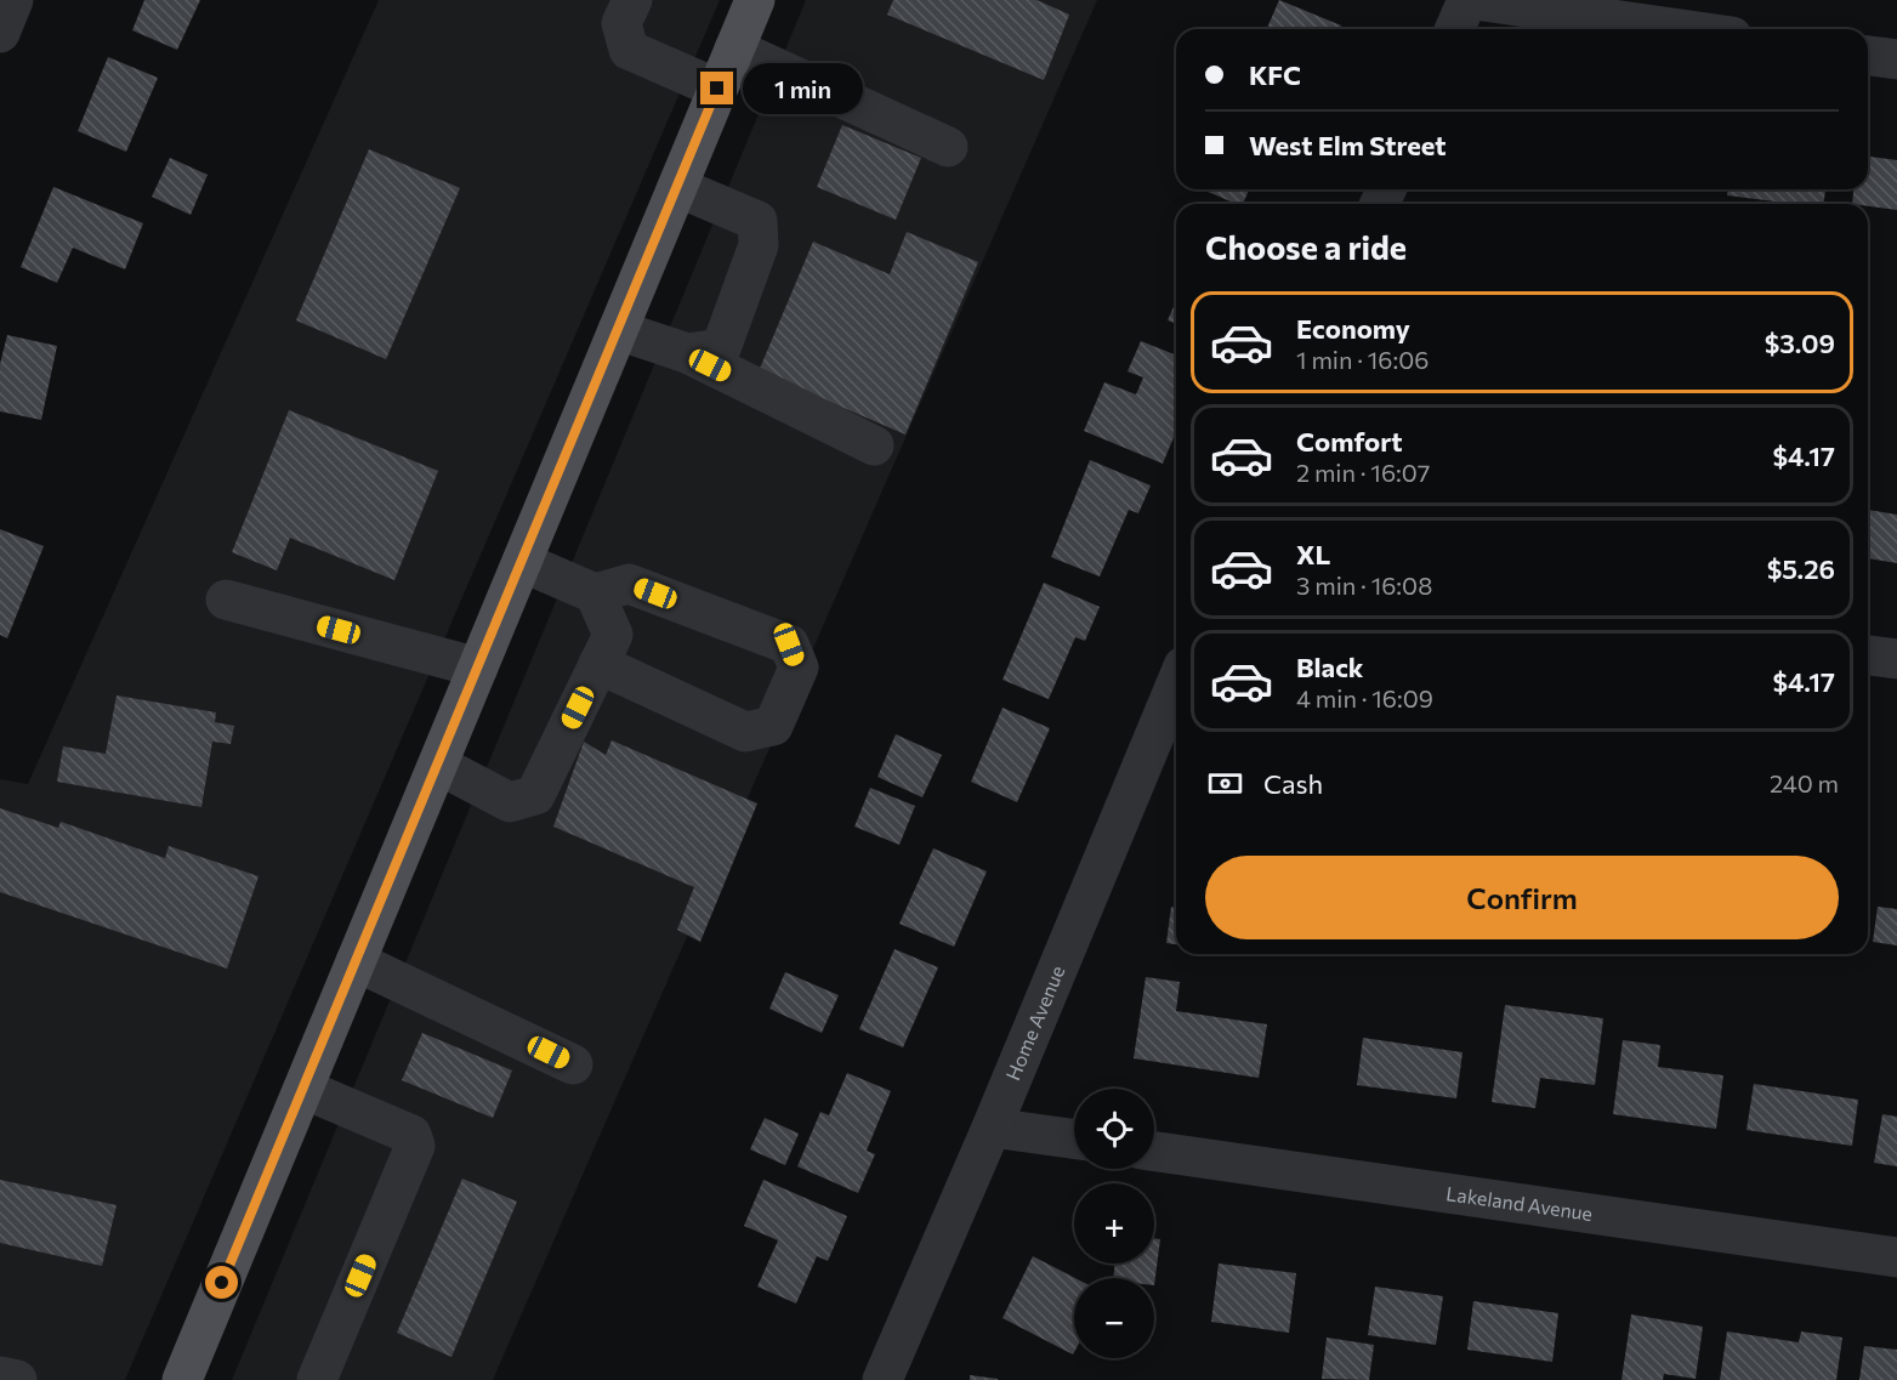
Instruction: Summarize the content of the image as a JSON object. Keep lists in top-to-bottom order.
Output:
{
  "streets": {
    "street": ["Home Avenue", "Lakeland Avenue"]
  },
  "page": {
    "banner": ["KFC", "West Elm Street"],
    "bubble": "1 min",
    "heading": "Choose a ride",
    "list": [
      {
        "name": "Economy",
        "note": "1 min · 16:06",
        "value": "$3.09"
      },
      {
        "name": "Comfort",
        "note": "2 min · 16:07",
        "value": "$4.17"
      },
      {
        "name": "XL",
        "note": "3 min · 16:08",
        "value": "$5.26"
      },
      {
        "name": "Black",
        "note": "4 min · 16:09",
        "value": "$4.17"
      }
    ],
    "pay": ["Cash", "240 m"],
    "buttons": "Confirm",
    "map_buttons": ["+", "−"]
  }
}
